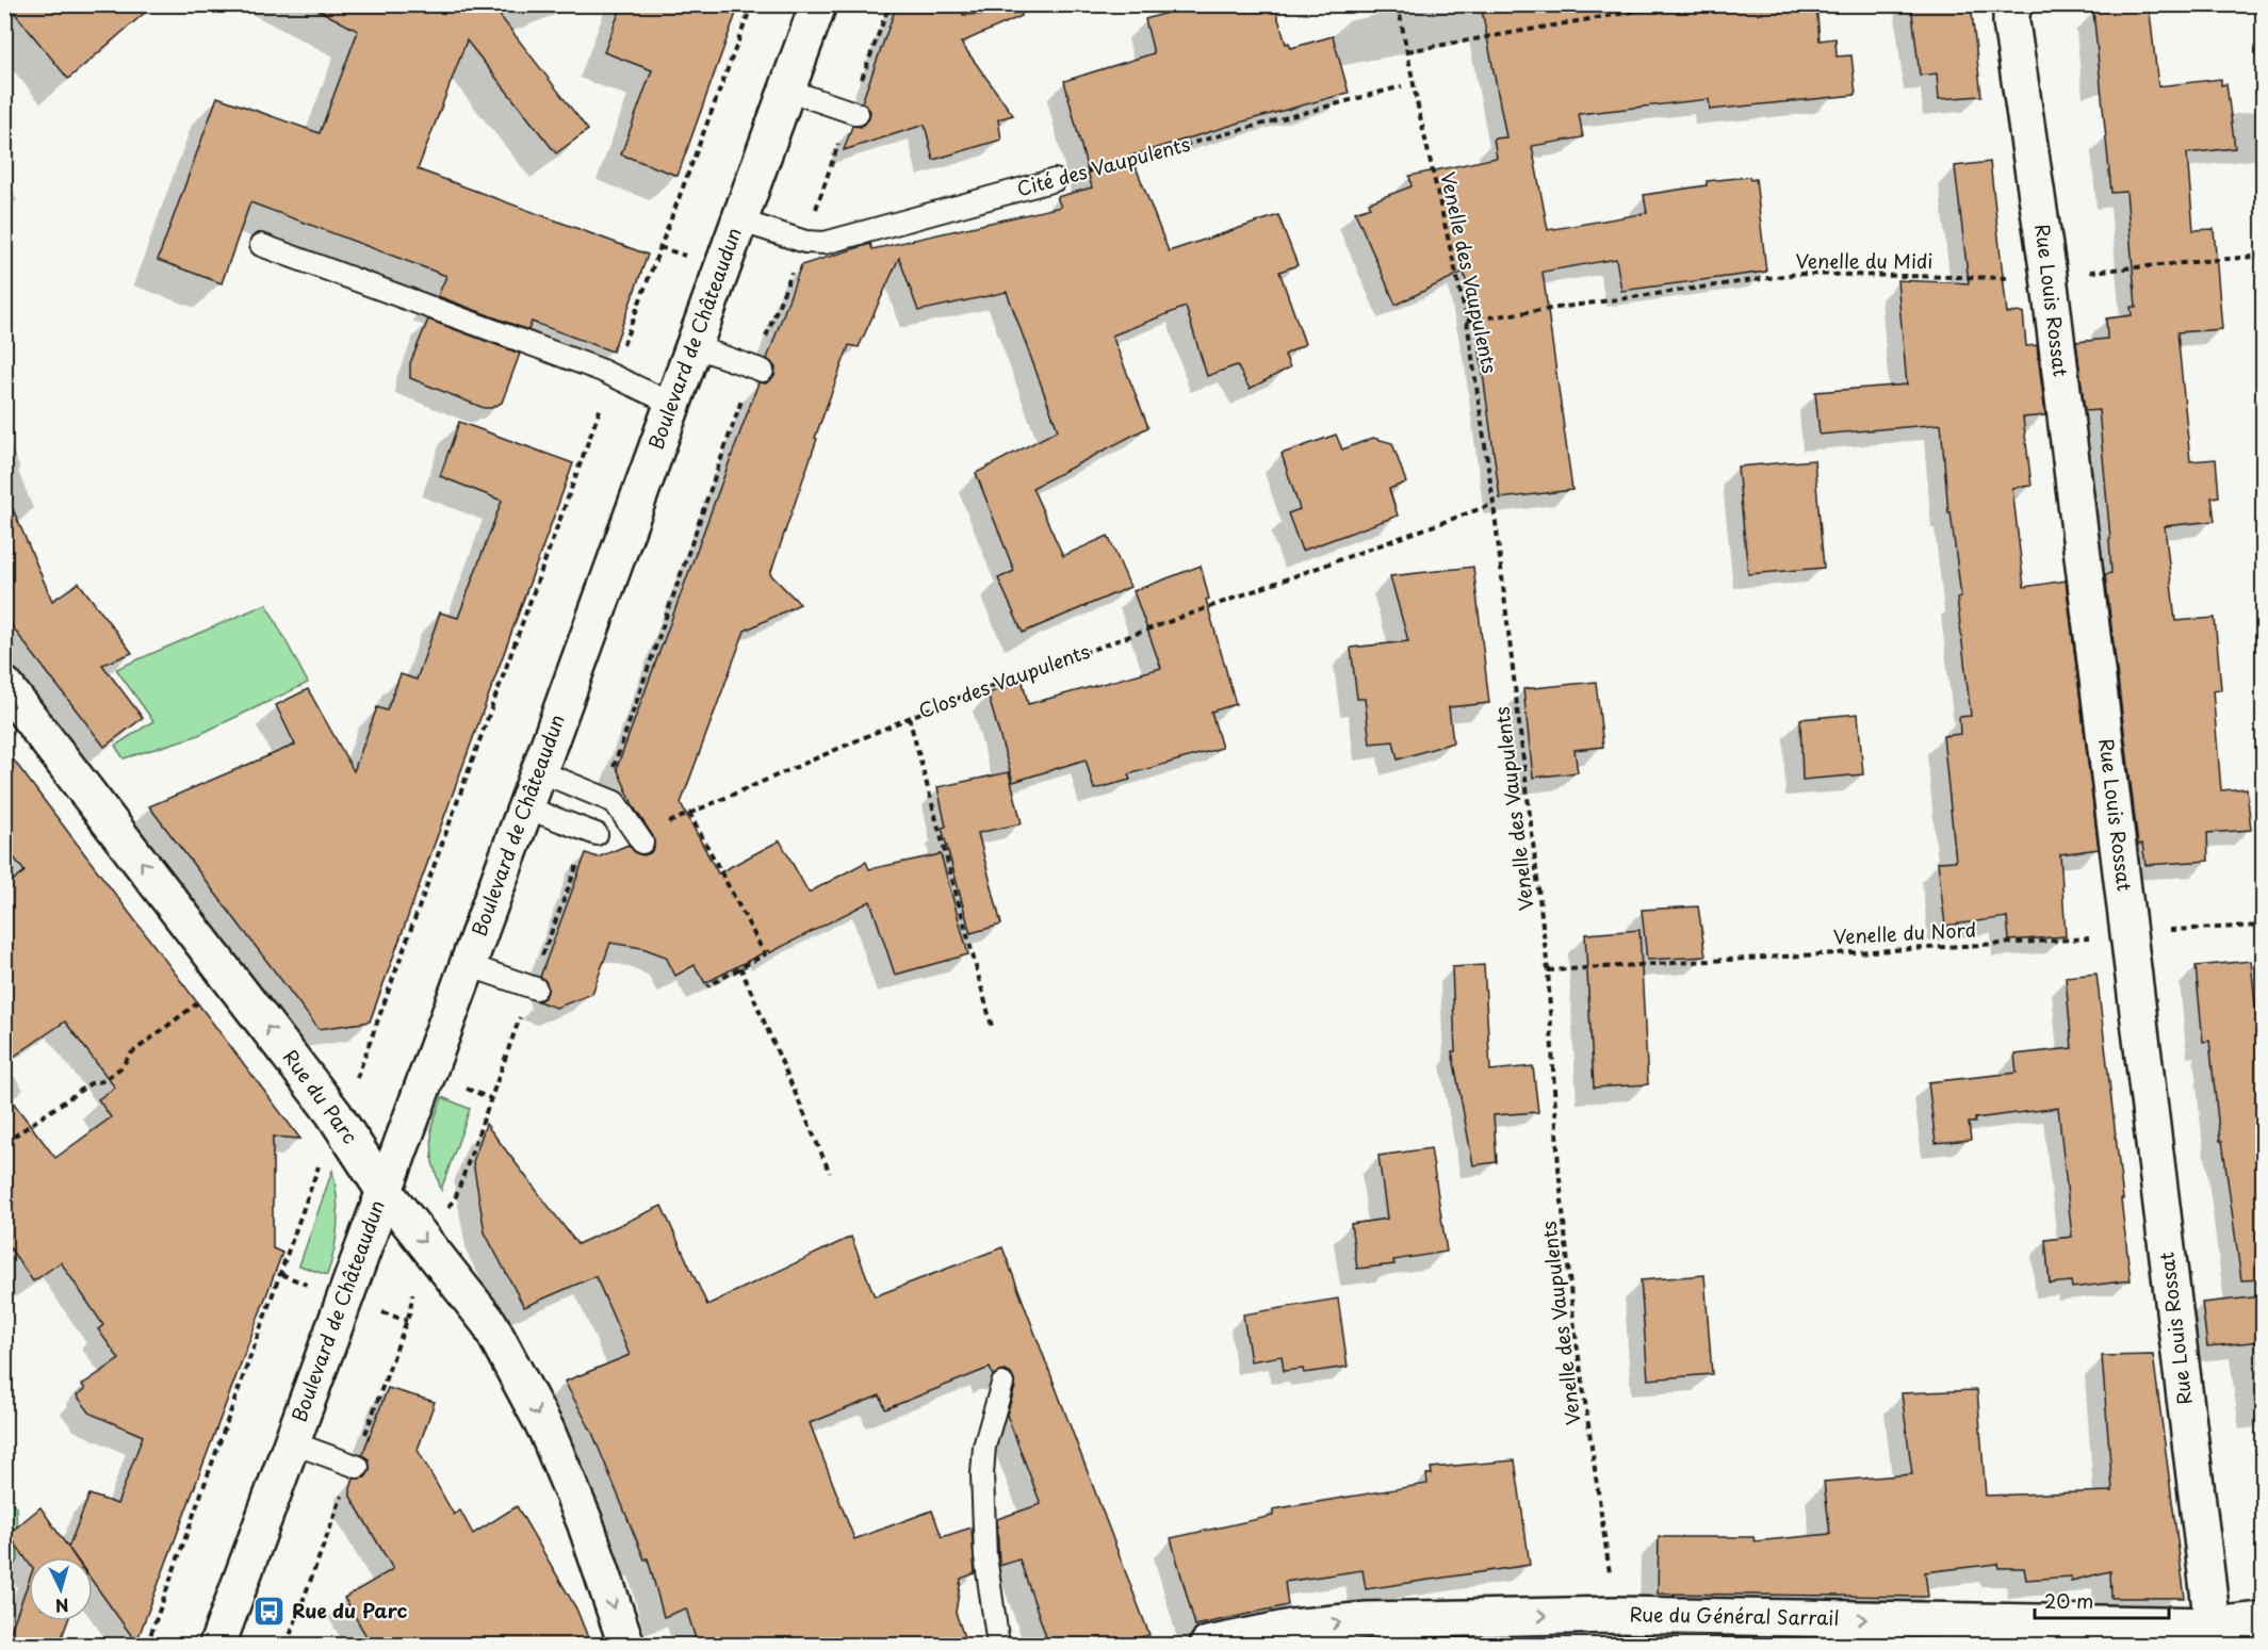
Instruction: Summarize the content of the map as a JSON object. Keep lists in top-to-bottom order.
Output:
{
  "streets": {
    "street": [
      "Rue Louis Rossat",
      "Boulevard de Châteaudun",
      "Rue du Parc",
      "Rue du Général Sarrail"
    ],
    "lane": ["Cité des Vaupulents"],
    "path": [
      "Venelle du Midi",
      "Venelle des Vaupulents",
      "Clos des Vaupulents",
      "Venelle du Nord"
    ]
  },
  "crossings": [
    ["Cité des Vaupulents", "Boulevard de Châteaudun"],
    ["Venelle du Midi", "Venelle des Vaupulents"],
    ["Venelle du Midi", "Rue Louis Rossat"],
    ["Venelle des Vaupulents", "Clos des Vaupulents"],
    ["Venelle des Vaupulents", "Venelle du Nord"],
    ["Venelle des Vaupulents", "Rue du Général Sarrail"],
    ["Rue Louis Rossat", "Venelle du Nord"],
    ["Rue Louis Rossat", "Rue du Général Sarrail"],
    ["Boulevard de Châteaudun", "Rue du Parc"]
  ],
  "one_way": ["Rue du Général Sarrail"],
  "places": {
    "bus stop": ["Rue du Parc"]
  },
  "scale_bar": "20 m",
  "north": "bottom"
}
